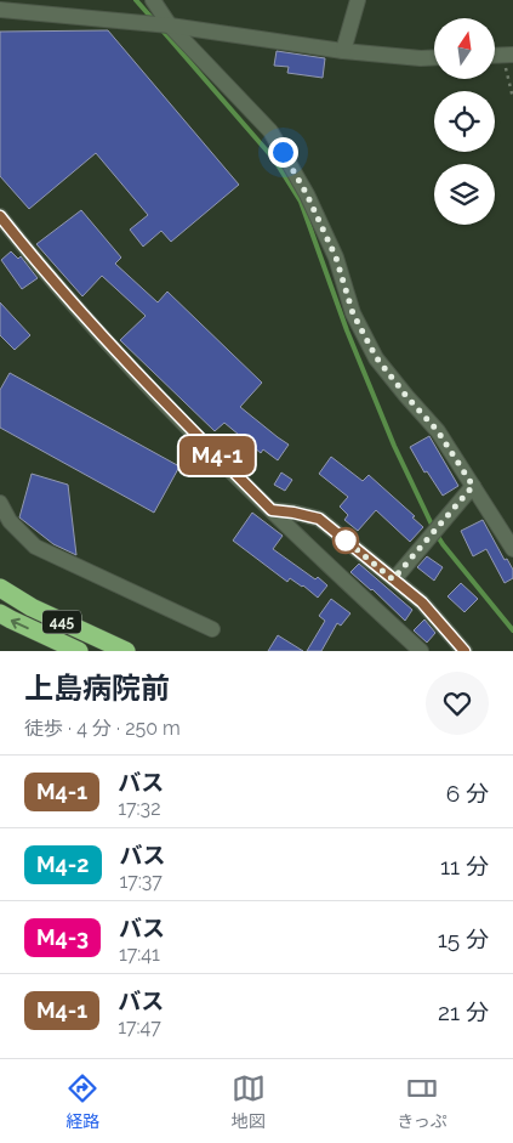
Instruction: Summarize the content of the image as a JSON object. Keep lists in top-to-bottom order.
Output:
{
  "streets": {
    "highway": ["445"]
  },
  "lines": ["bus line M4-1"],
  "north": "top",
  "page": {
    "on_map": "M4-1",
    "heading": ["上島病院前", "徒歩 · 4 分 · 250 m"],
    "list": [
      {
        "mark": "M4-1",
        "name": "バス",
        "note": "17:32",
        "value": "6 分"
      },
      {
        "mark": "M4-2",
        "name": "バス",
        "note": "17:37",
        "value": "11 分"
      },
      {
        "mark": "M4-3",
        "name": "バス",
        "note": "17:41",
        "value": "15 分"
      },
      {
        "mark": "M4-1",
        "name": "バス",
        "note": "17:47",
        "value": "21 分"
      }
    ],
    "tabs": ["経路", "地図", "きっぷ"]
  }
}
